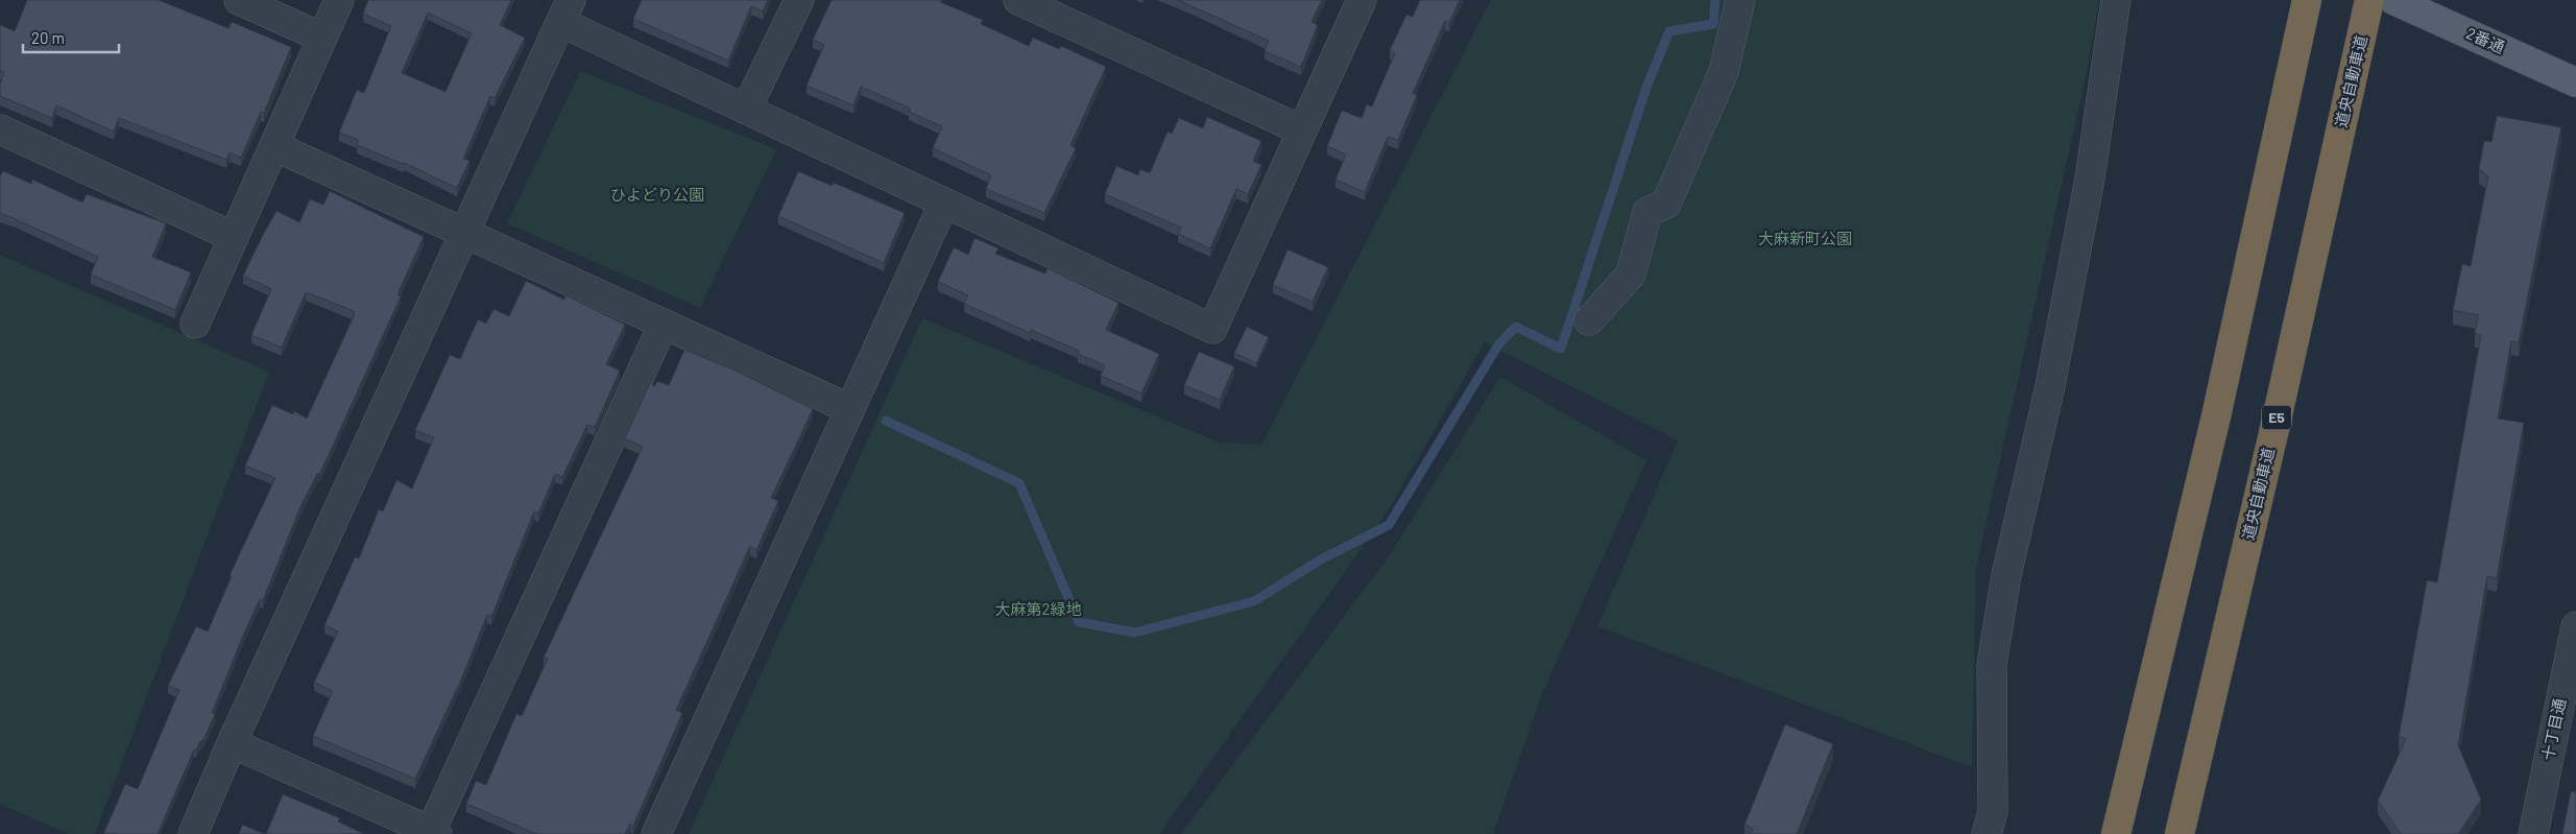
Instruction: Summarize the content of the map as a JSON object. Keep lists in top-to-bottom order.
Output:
{
  "streets": {
    "highway": ["道央自動車道", "E5"],
    "main road": ["2番通"],
    "street": ["十丁目通"]
  },
  "parks": ["ひよどり公園", "大麻新町公園", "大麻第2緑地"],
  "scale_bar": "20 m"
}
